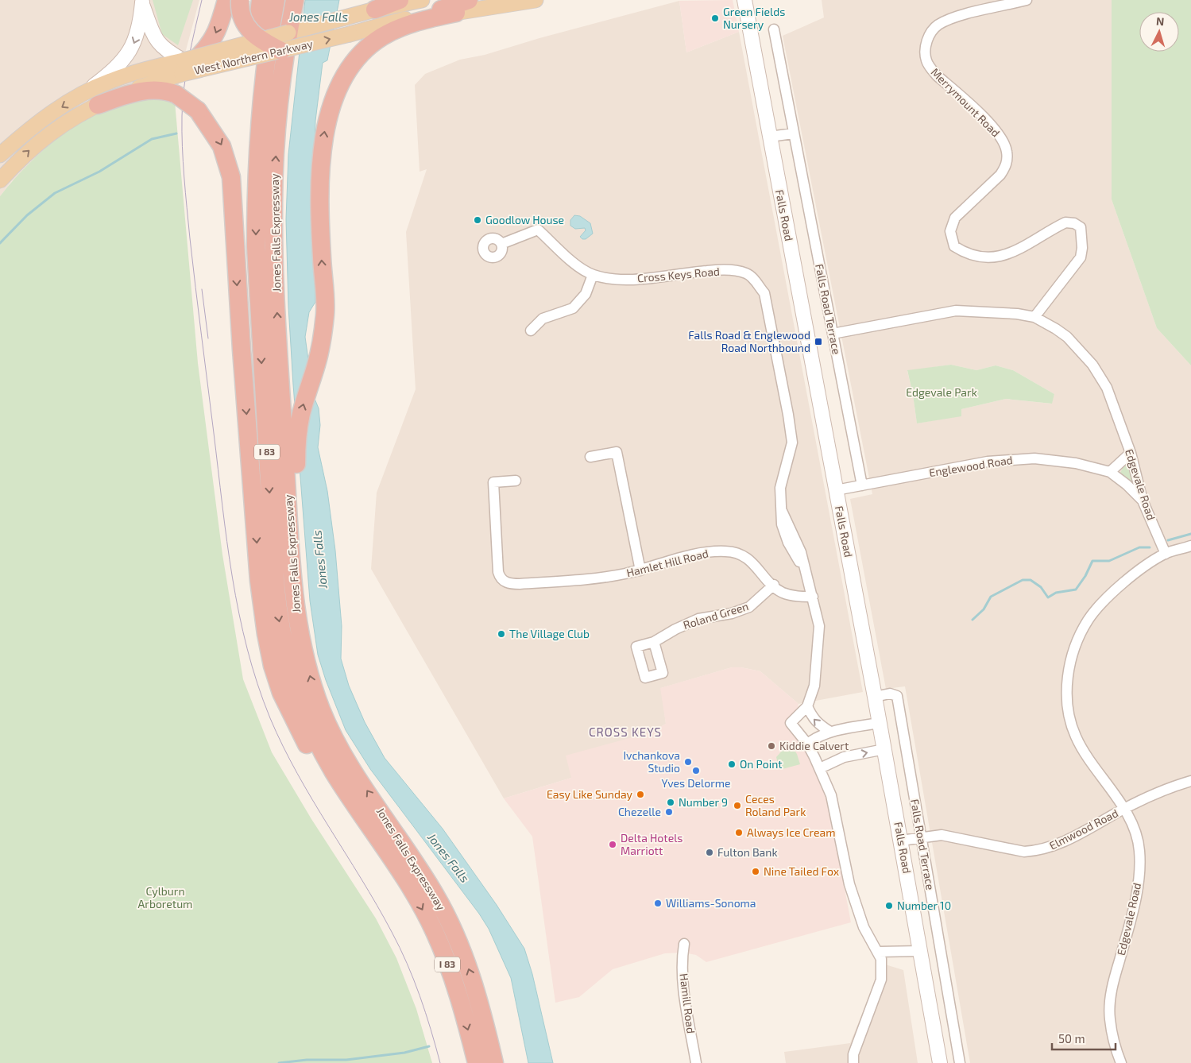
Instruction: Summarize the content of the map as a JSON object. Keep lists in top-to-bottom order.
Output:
{
  "streets": {
    "highway": ["Jones Falls Expressway", "I 83"],
    "main road": ["West Northern Parkway", "Falls Road"],
    "street": [
      "Merrymount Road",
      "Cross Keys Road",
      "Falls Road Terrace",
      "Englewood Road",
      "Edgevale Road",
      "Hamlet Hill Road",
      "Roland Green",
      "Elmwood Road",
      "Hamill Road"
    ]
  },
  "crossings": [
    ["Merrymount Road", "Edgevale Road"],
    ["Falls Road", "Falls Road Terrace"],
    ["Falls Road", "Englewood Road"],
    ["Falls Road", "Elmwood Road"],
    ["Cross Keys Road", "Hamlet Hill Road"],
    ["Falls Road Terrace", "Englewood Road"],
    ["Falls Road Terrace", "Edgevale Road"],
    ["Falls Road Terrace", "Elmwood Road"],
    ["Englewood Road", "Edgevale Road"],
    ["Edgevale Road", "Elmwood Road"],
    ["Hamlet Hill Road", "Roland Green"]
  ],
  "districts": ["CROSS KEYS"],
  "water": ["Jones Falls"],
  "parks": ["Edgevale Park", "Cylburn Arboretum"],
  "places": {
    "other": [
      "Green Fields Nursery",
      "Goodlow House",
      "The Village Club",
      "Kiddie Calvert",
      "Ivchankova Studio",
      "On Point",
      "Yves Delorme",
      "Easy Like Sunday",
      "Number 9",
      "Ceces Roland Park",
      "Chezelle",
      "Always Ice Cream",
      "Delta Hotels Marriott",
      "Fulton Bank",
      "Nine Tailed Fox",
      "Williams-Sonoma",
      "Number 10"
    ],
    "transit": ["Falls Road & Englewood Road Northbound"]
  },
  "scale_bar": "50 m",
  "north": "top"
}
